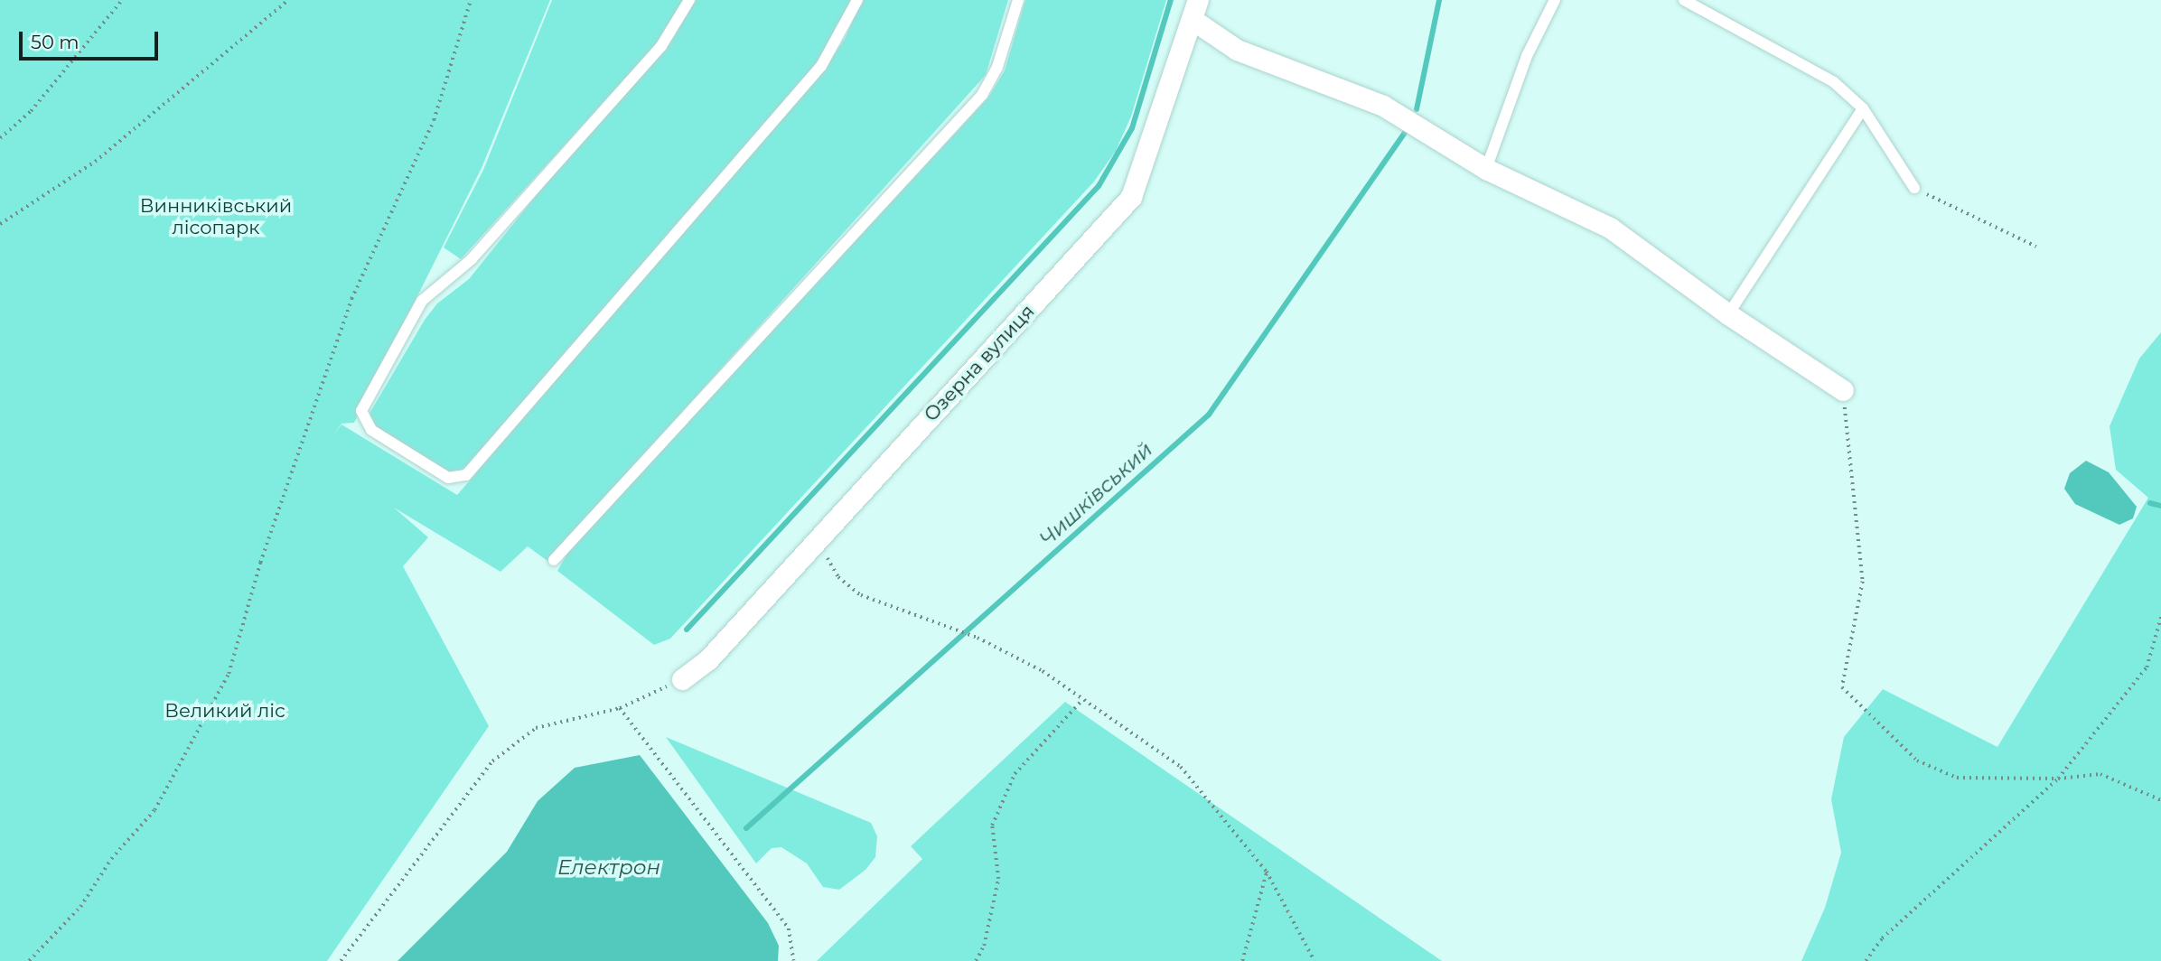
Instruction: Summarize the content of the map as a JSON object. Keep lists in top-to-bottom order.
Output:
{
  "streets": {
    "street": ["Озерна вулиця"]
  },
  "water": ["Чишківський", "Електрон"],
  "parks": ["Винниківський лісопарк", "Великий ліс"],
  "scale_bar": "50 m"
}
